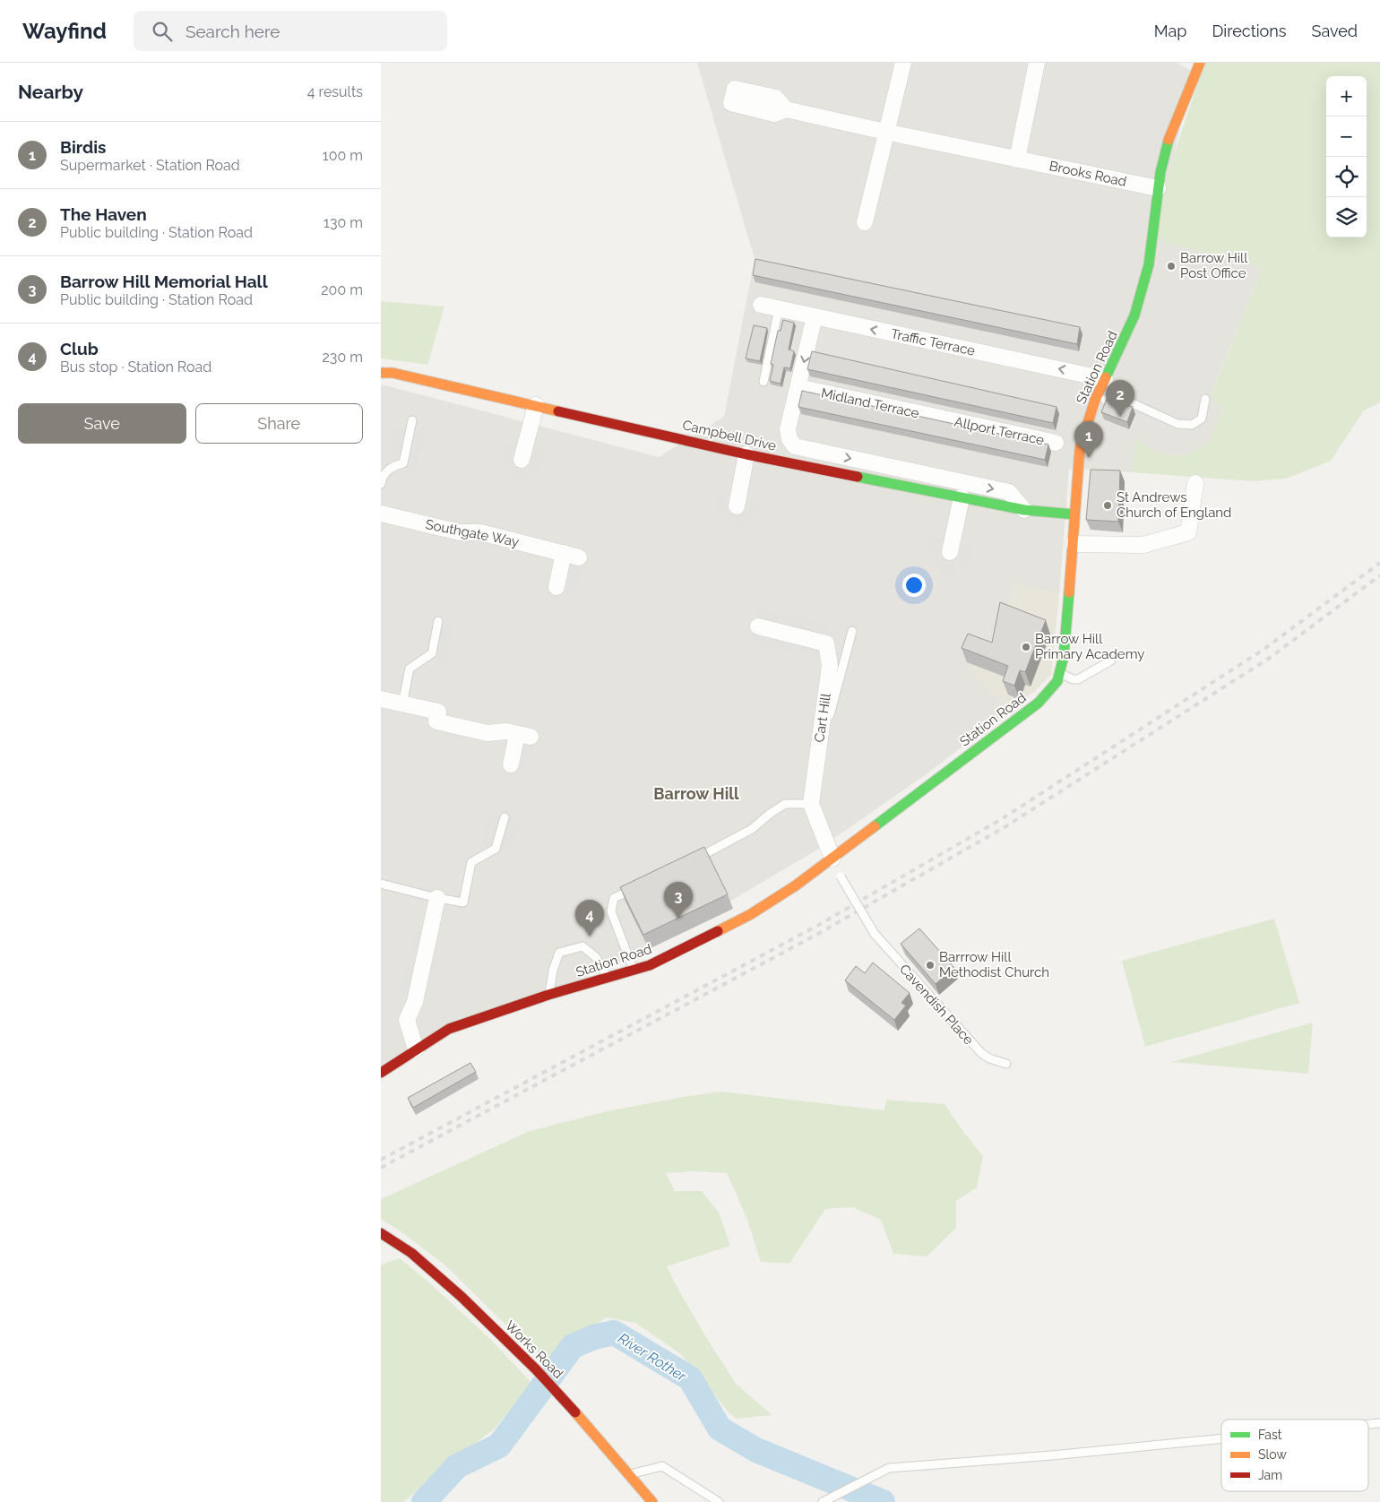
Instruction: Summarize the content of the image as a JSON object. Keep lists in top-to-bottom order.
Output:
{
  "streets": {
    "street": [
      "Brooks Road",
      "Traffic Terrace",
      "Station Road",
      "Midland Terrace",
      "Allport Terrace",
      "Campbell Drive",
      "Southgate Way",
      "Cart Hill",
      "Works Road"
    ],
    "lane": ["Cavendish Place"]
  },
  "crossings": [
    ["Brooks Road", "Station Road"],
    ["Traffic Terrace", "Station Road"],
    ["Station Road", "Campbell Drive"],
    ["Station Road", "Cart Hill"],
    ["Station Road", "Cavendish Place"],
    ["Midland Terrace", "Allport Terrace"],
    ["Cart Hill", "Cavendish Place"]
  ],
  "one_way": ["Traffic Terrace"],
  "districts": ["Barrow Hill"],
  "water": ["River Rother"],
  "places": [
    "Barrow Hill Post Office",
    "St Andrews Church of England",
    "Barrow Hill Primary Academy",
    "Barrrow Hill Methodist Church"
  ],
  "legend": ["Fast", "Slow", "Jam"],
  "page": {
    "header": "Wayfind",
    "search": "Search here",
    "nav": ["Map", "Directions", "Saved"],
    "heading": ["Nearby", "4 results"],
    "map_buttons": ["+", "−"],
    "list": [
      {
        "mark": "1",
        "name": "Birdis",
        "note": "Supermarket · Station Road",
        "value": "100 m"
      },
      {
        "mark": "2",
        "name": "The Haven",
        "note": "Public building · Station Road",
        "value": "130 m"
      },
      {
        "mark": "3",
        "name": "Barrow Hill Memorial Hall",
        "note": "Public building · Station Road",
        "value": "200 m"
      },
      {
        "mark": "4",
        "name": "Club",
        "note": "Bus stop · Station Road",
        "value": "230 m"
      }
    ],
    "pins": [
      "2",
      "1",
      "3",
      "4"
    ],
    "buttons": ["Save", "Share"]
  }
}
